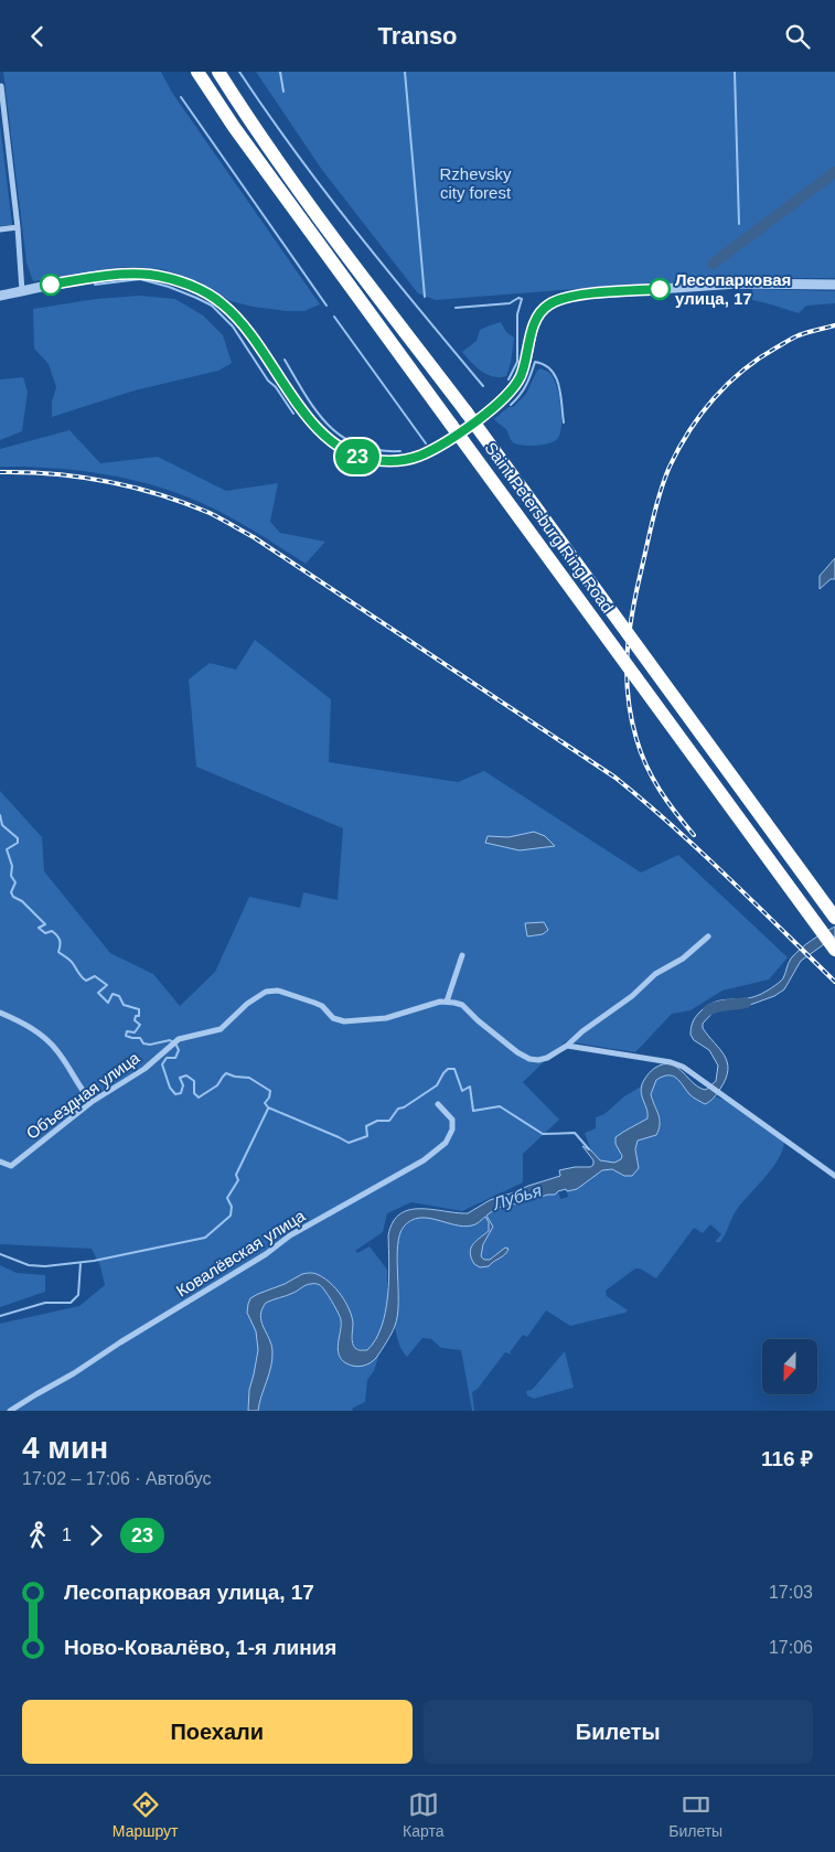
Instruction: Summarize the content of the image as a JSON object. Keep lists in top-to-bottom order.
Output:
{
  "streets": {
    "highway": ["Saint Petersburg Ring Road"],
    "street": ["Объездная улица", "Ковалёвская улица"]
  },
  "water": ["Лубья"],
  "parks": ["Rzhevsky city forest"],
  "places": ["Лесопарковая улица, 17"],
  "lines": ["bus line 23"],
  "north": "bottom",
  "page": {
    "header": "Transo",
    "on_map": "23",
    "heading": ["4 мин", "17:02 – 17:06 · Автобус", "116 ₽"],
    "legs": ["1", "23"],
    "list": [
      {
        "name": "Лесопарковая улица, 17",
        "value": "17:03"
      },
      {
        "name": "Ново-Ковалёво, 1-я линия",
        "value": "17:06"
      }
    ],
    "buttons": ["Поехали", "Билеты"],
    "tabs": ["Маршрут", "Карта", "Билеты"]
  }
}
